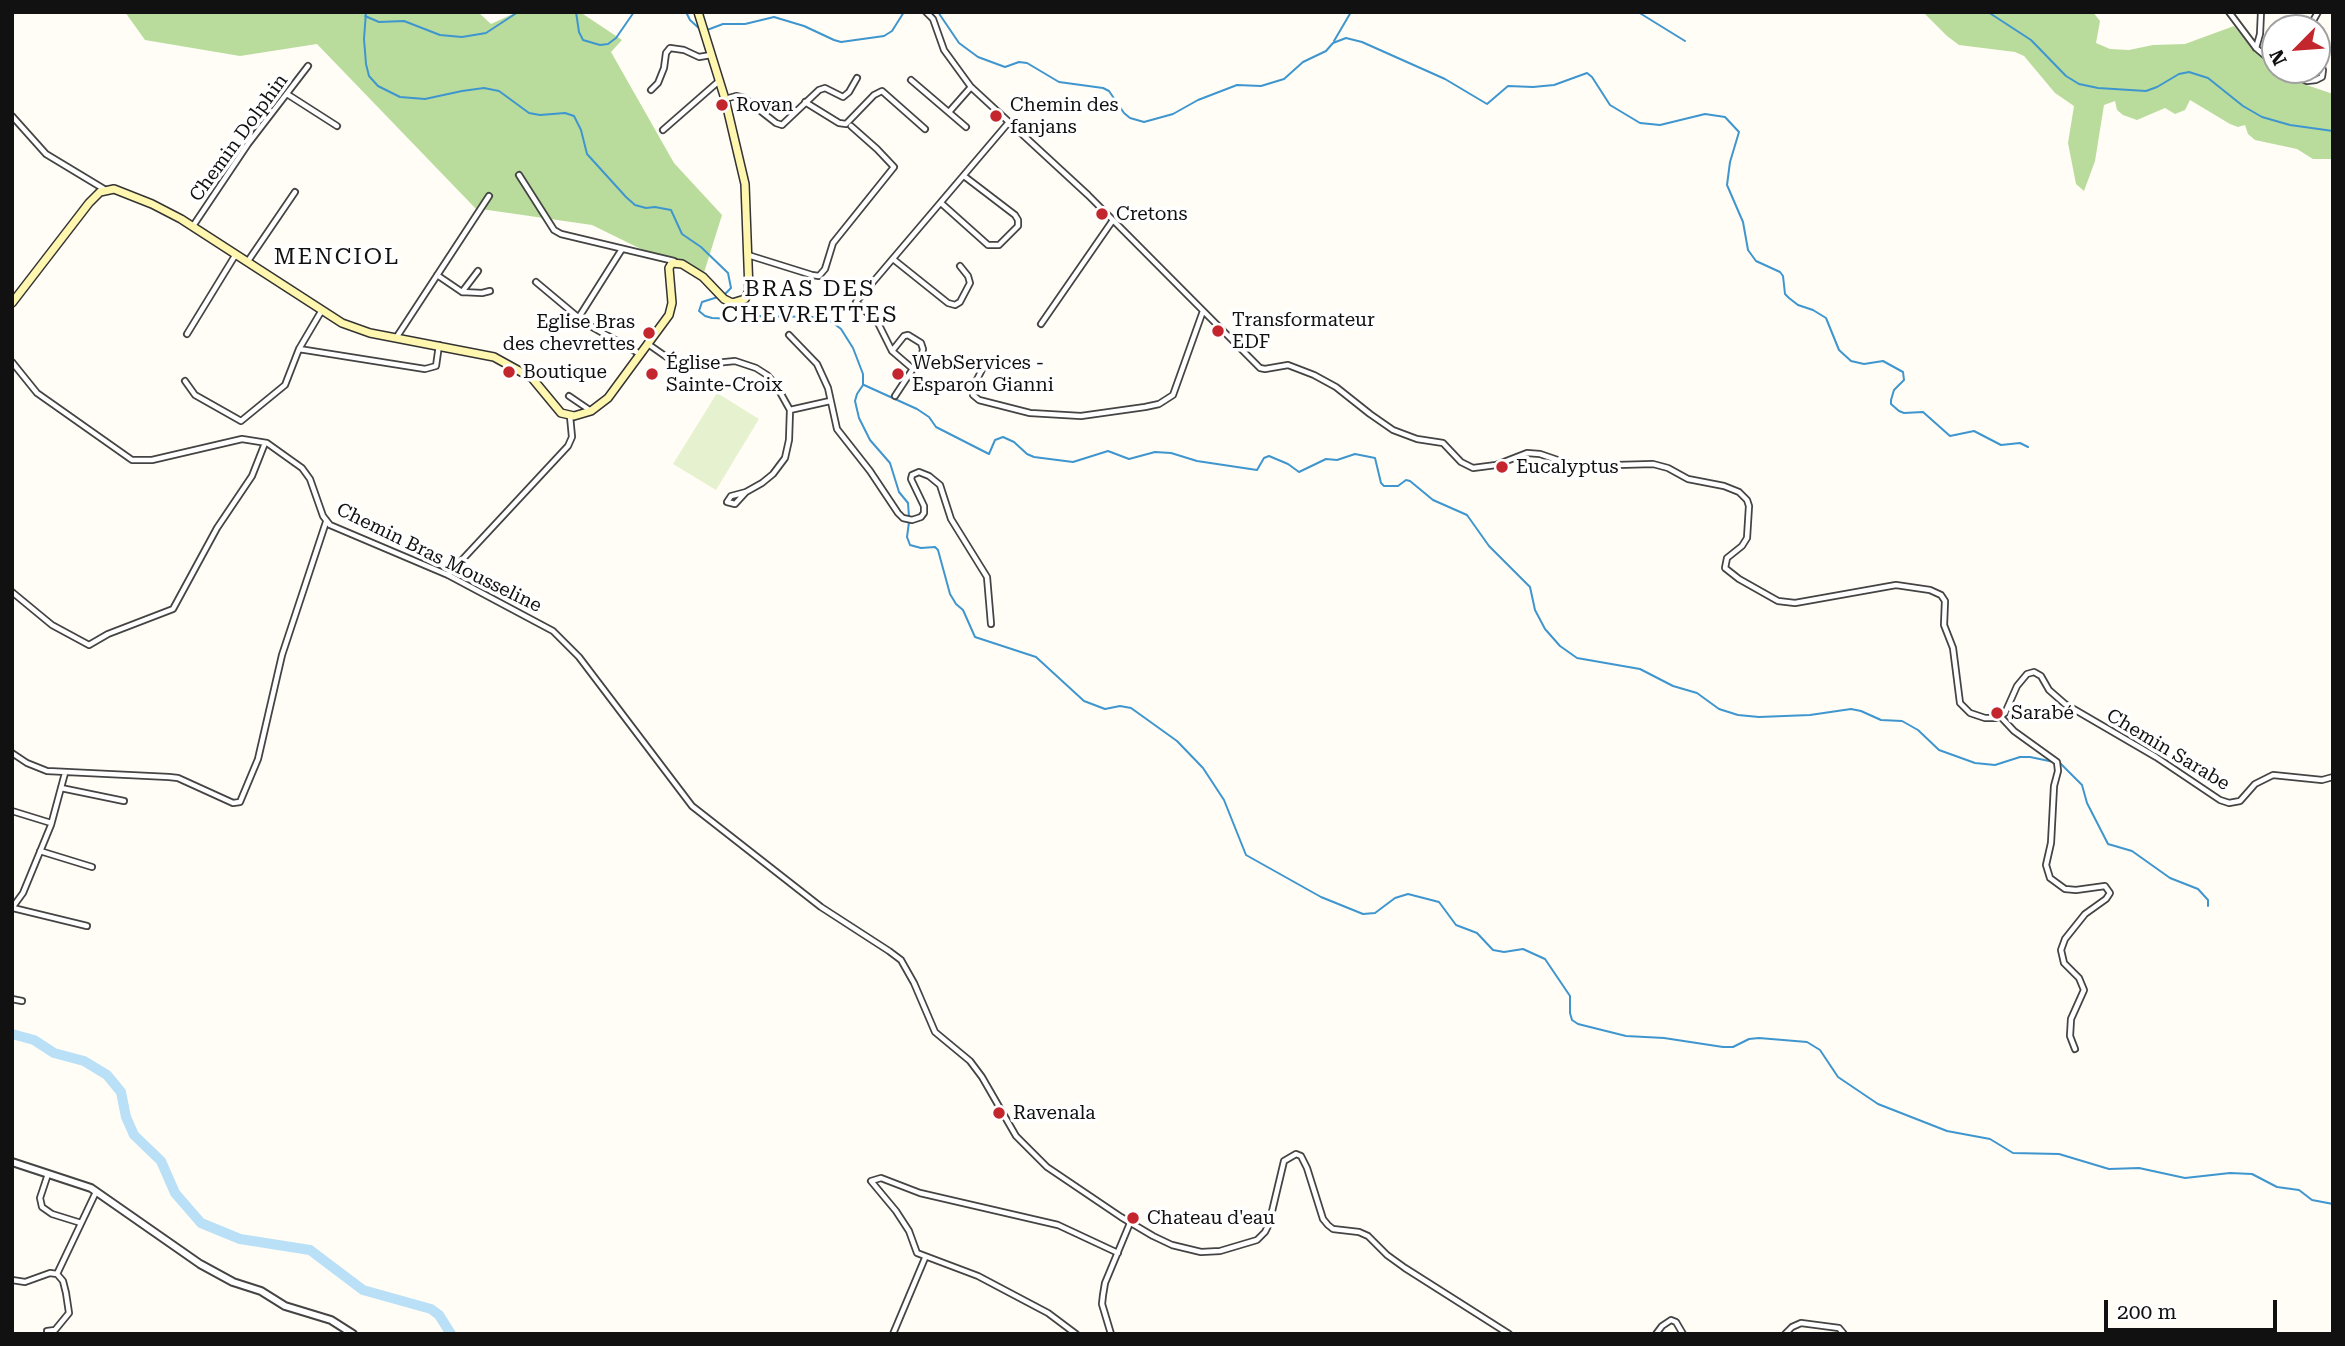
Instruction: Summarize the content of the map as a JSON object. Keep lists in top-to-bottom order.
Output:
{
  "streets": {
    "street": ["Chemin Dolphin", "Chemin Bras Mousseline", "Chemin Sarabe"]
  },
  "districts": ["MENCIOL", "BRAS DES CHEVRETTES"],
  "places": [
    "Rovan",
    "Chemin des fanjans",
    "Cretons",
    "Transformateur EDF",
    "Eglise Bras des chevrettes",
    "Boutique",
    "Église Sainte-Croix",
    "WebServices - Esparon Gianni",
    "Eucalyptus",
    "Sarabé",
    "Ravenala",
    "Chateau d'eau"
  ],
  "scale_bar": "200 m",
  "north": "bottom left"
}
